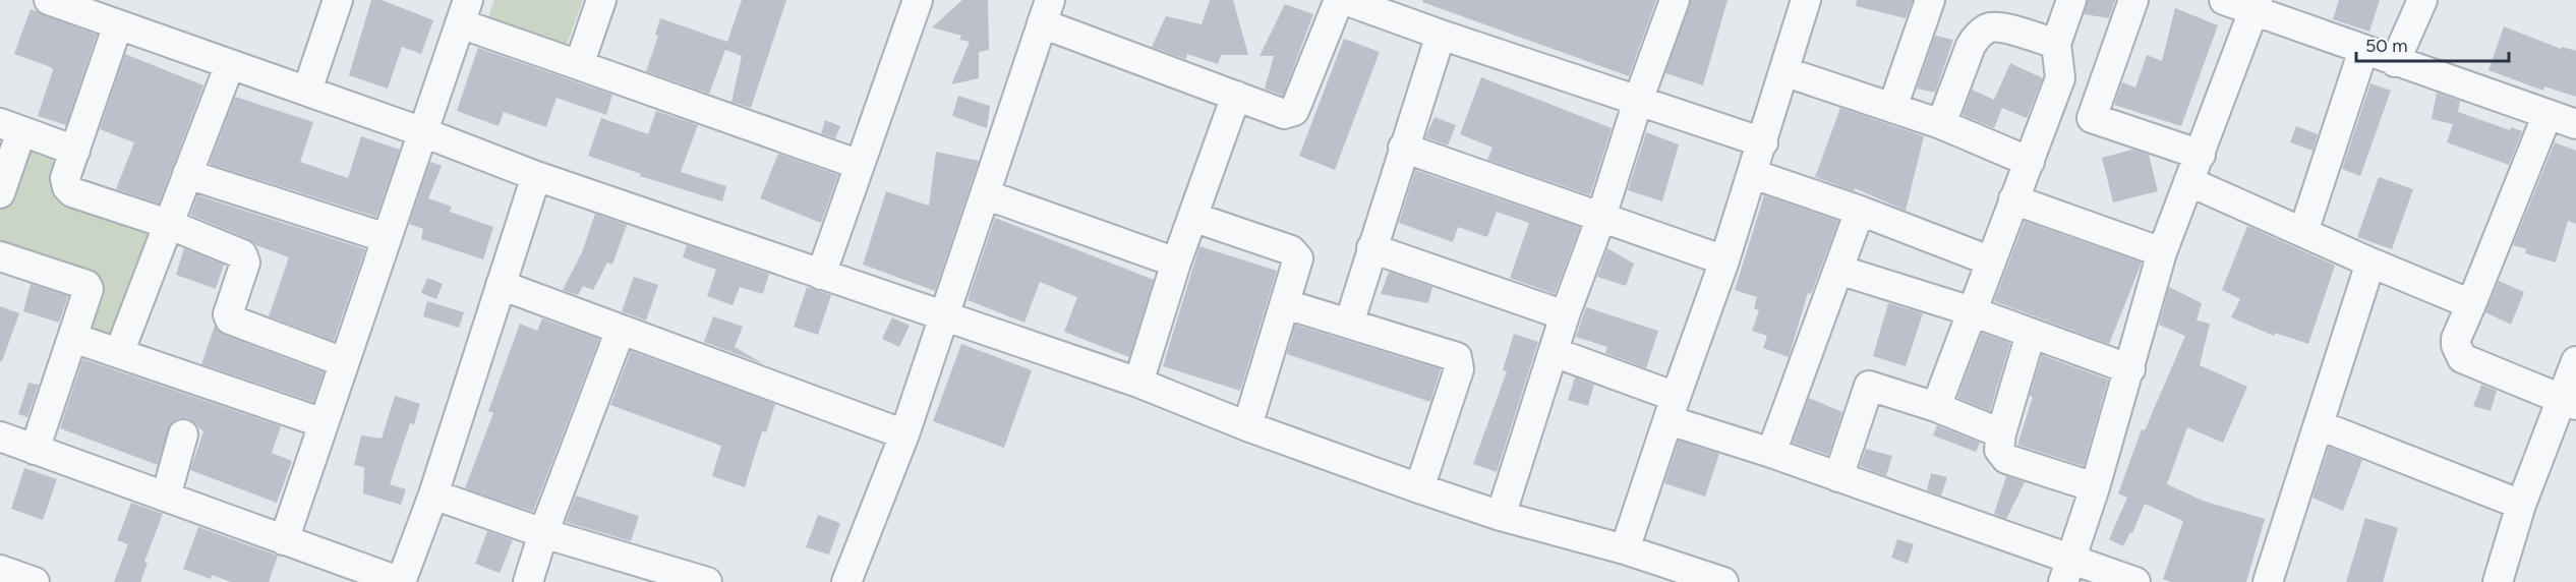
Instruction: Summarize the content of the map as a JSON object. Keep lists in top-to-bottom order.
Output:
{
  "scale_bar": "50 m"
}
